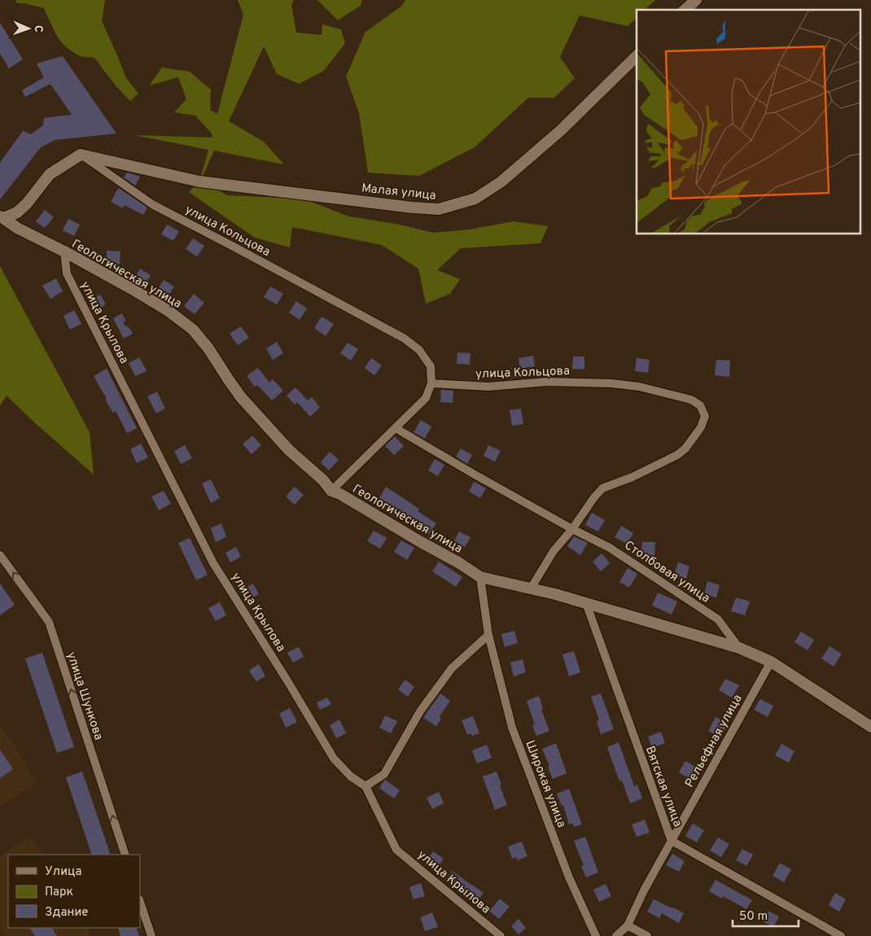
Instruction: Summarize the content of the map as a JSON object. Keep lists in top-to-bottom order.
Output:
{
  "streets": {
    "street": [
      "Малая улица",
      "улица Кольцова",
      "Геологическая улица",
      "улица Крылова",
      "Столбовая улица",
      "улица Шункова",
      "Рельефная улица",
      "Широкая улица",
      "Вятская улица"
    ]
  },
  "crossings": [
    ["Малая улица", "улица Кольцова"],
    ["улица Кольцова", "Столбовая улица"],
    ["Геологическая улица", "улица Крылова"],
    ["Геологическая улица", "Столбовая улица"],
    ["Геологическая улица", "Рельефная улица"],
    ["Геологическая улица", "Широкая улица"],
    ["Геологическая улица", "Вятская улица"],
    ["Рельефная улица", "Вятская улица"]
  ],
  "one_way": ["улица Шункова"],
  "legend": ["Улица", "Парк", "Здание"],
  "scale_bar": "50 m",
  "north": "right"
}
